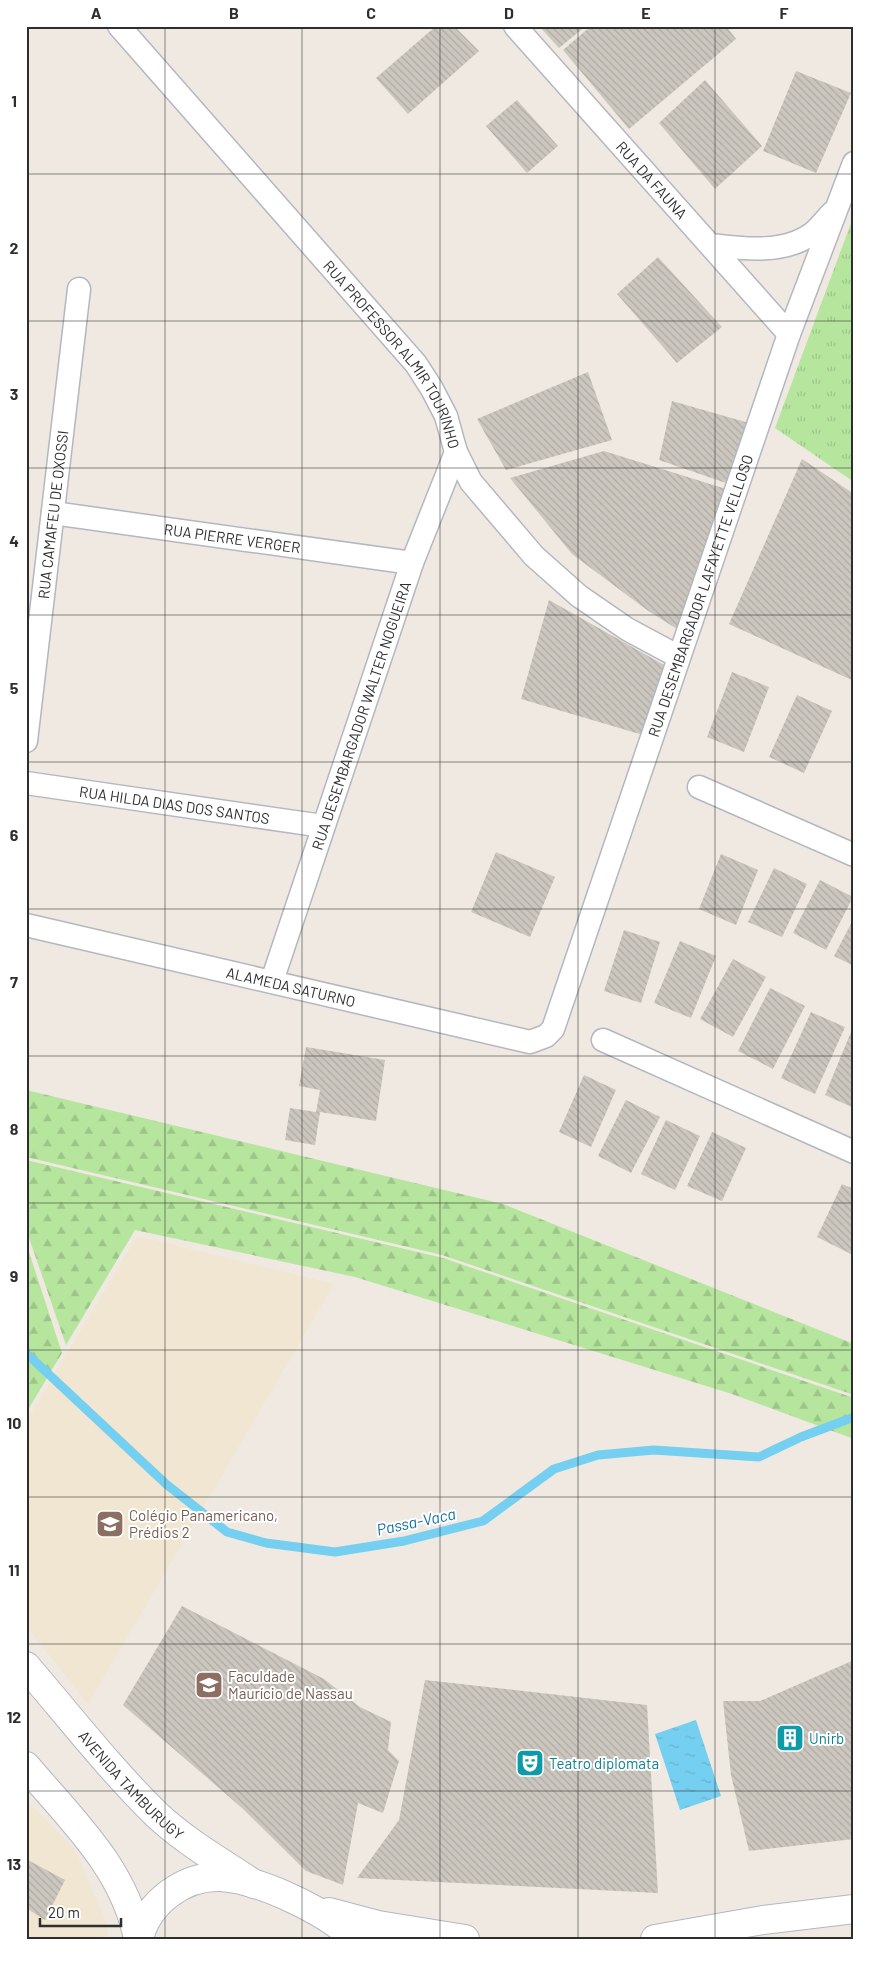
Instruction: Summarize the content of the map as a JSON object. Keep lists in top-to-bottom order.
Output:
{
  "streets": {
    "main road": ["AVENIDA TAMBURUGY"],
    "street": [
      "RUA DA FAUNA",
      "RUA PROFESSOR ALMIR TOURINHO",
      "RUA CAMAFEU DE OXOSSI",
      "RUA PIERRE VERGER",
      "RUA DESEMBARGADOR LAFAYETTE VELLOSO",
      "RUA DESEMBARGADOR WALTER NOGUEIRA",
      "RUA HILDA DIAS DOS SANTOS",
      "ALAMEDA SATURNO"
    ]
  },
  "crossings": [
    ["RUA DA FAUNA", "RUA DESEMBARGADOR LAFAYETTE VELLOSO"],
    ["RUA PROFESSOR ALMIR TOURINHO", "RUA DESEMBARGADOR LAFAYETTE VELLOSO"],
    ["RUA PROFESSOR ALMIR TOURINHO", "RUA DESEMBARGADOR WALTER NOGUEIRA"],
    ["RUA CAMAFEU DE OXOSSI", "RUA PIERRE VERGER"],
    ["RUA PIERRE VERGER", "RUA DESEMBARGADOR WALTER NOGUEIRA"],
    ["RUA DESEMBARGADOR LAFAYETTE VELLOSO", "ALAMEDA SATURNO"],
    ["RUA DESEMBARGADOR WALTER NOGUEIRA", "RUA HILDA DIAS DOS SANTOS"],
    ["RUA DESEMBARGADOR WALTER NOGUEIRA", "ALAMEDA SATURNO"]
  ],
  "water": ["Passa-Vaca"],
  "places": {
    "school or university": ["Colégio Panamericano, Prédios 2", "Faculdade Maurício de Nassau"],
    "building": ["Unirb"],
    "theatre": ["Teatro diplomata"]
  },
  "scale_bar": "20 m",
  "grid": {
    "columns": [
      "A",
      "B",
      "C",
      "D",
      "E",
      "F"
    ],
    "rows": [
      "1",
      "2",
      "3",
      "4",
      "5",
      "6",
      "7",
      "8",
      "9",
      "10",
      "11",
      "12",
      "13"
    ]
  }
}
